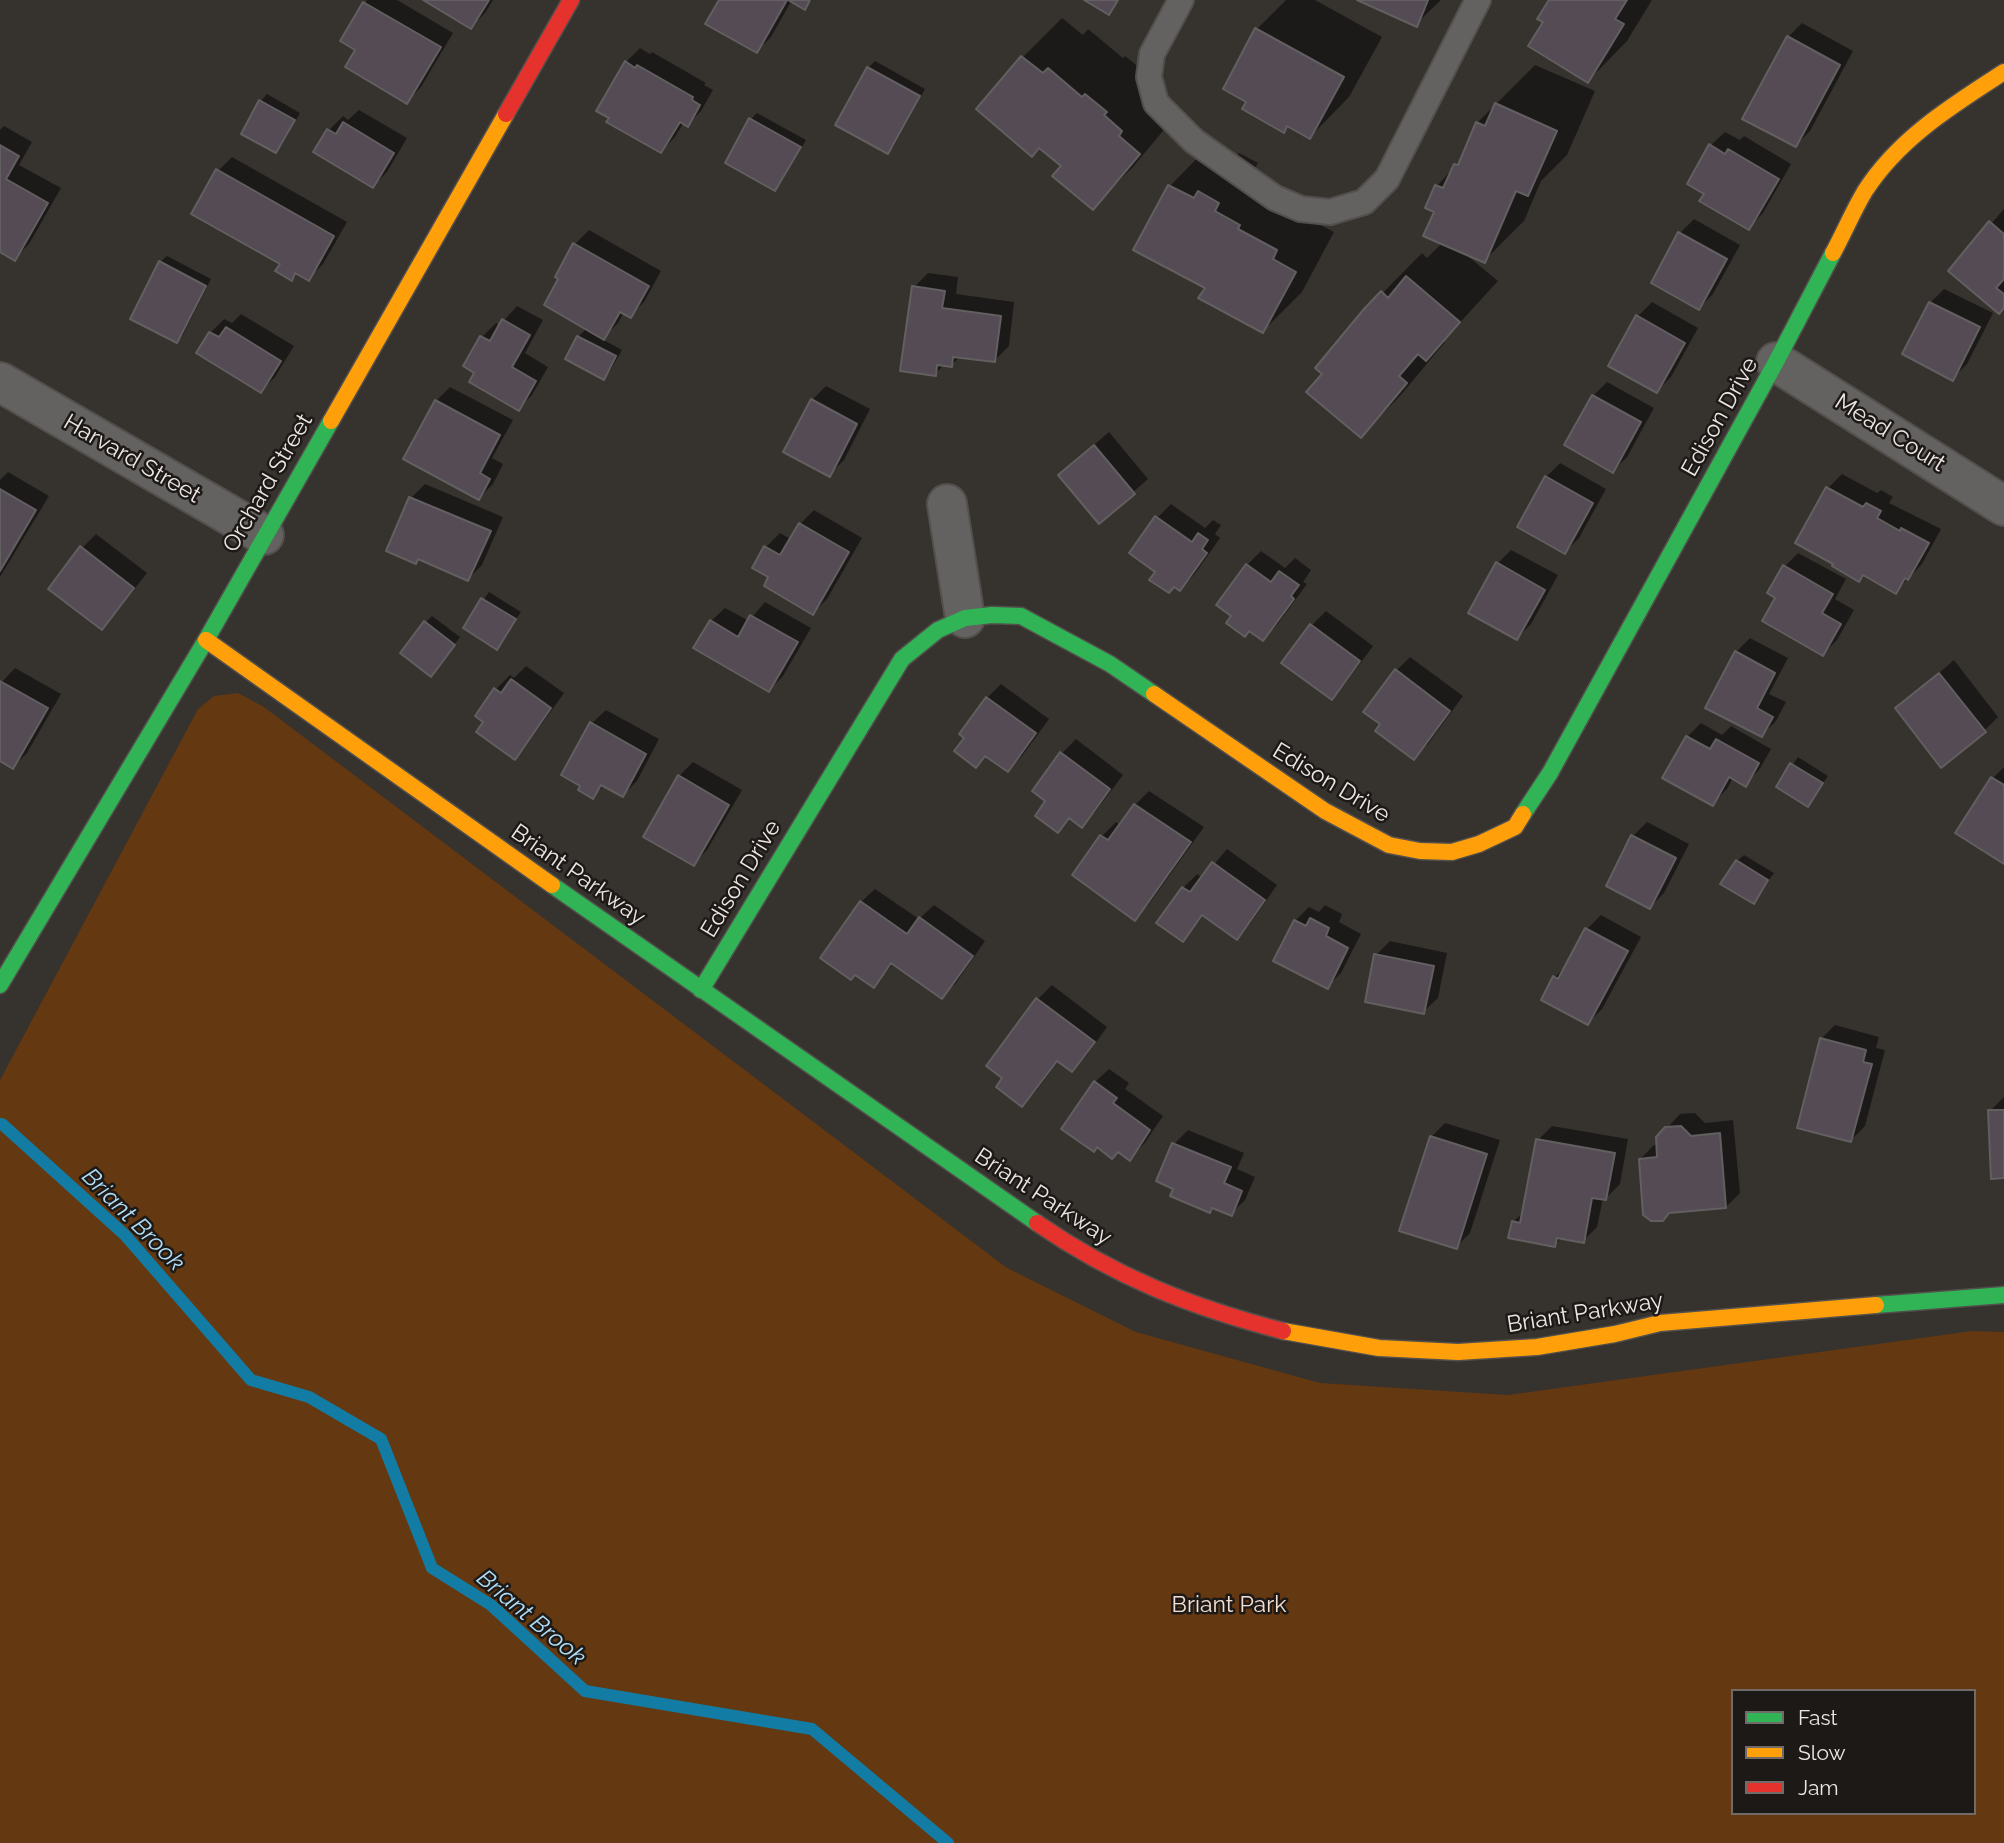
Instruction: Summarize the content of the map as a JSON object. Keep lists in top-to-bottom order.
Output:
{
  "streets": {
    "street": [
      "Edison Drive",
      "Mead Court",
      "Harvard Street",
      "Orchard Street",
      "Briant Parkway"
    ]
  },
  "crossings": [
    ["Edison Drive", "Mead Court"],
    ["Edison Drive", "Briant Parkway"],
    ["Harvard Street", "Orchard Street"],
    ["Orchard Street", "Briant Parkway"]
  ],
  "water": ["Briant Brook"],
  "parks": ["Briant Park"],
  "legend": ["Fast", "Slow", "Jam"]
}
